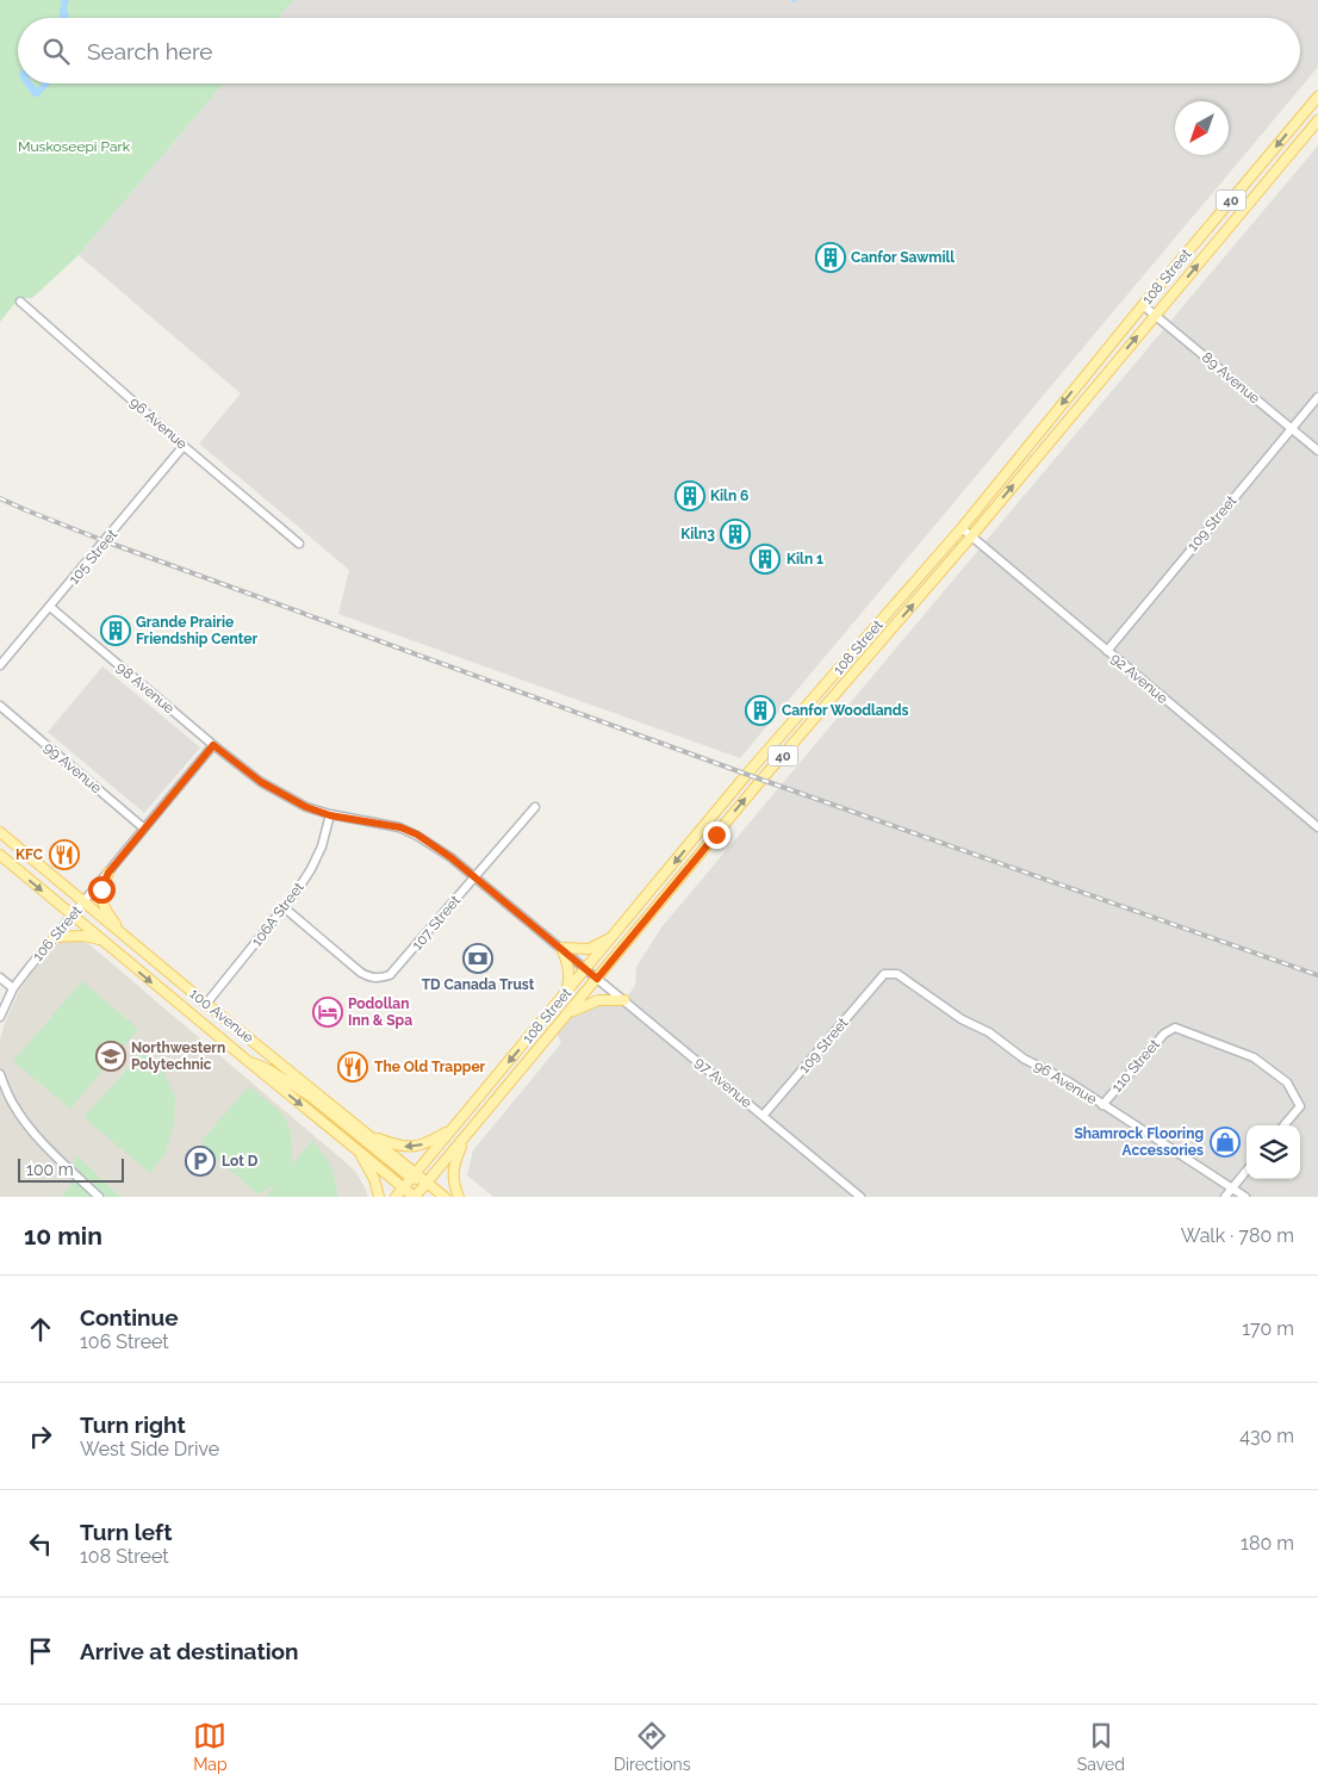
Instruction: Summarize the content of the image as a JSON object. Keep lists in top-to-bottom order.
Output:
{
  "streets": {
    "main road": ["40", "108 Street", "100 Avenue"],
    "street": [
      "89 Avenue",
      "96 Avenue",
      "109 Street",
      "105 Street",
      "92 Avenue",
      "98 Avenue",
      "99 Avenue",
      "106A Street",
      "107 Street",
      "106 Street",
      "110 Street",
      "97 Avenue"
    ]
  },
  "crossings": [
    ["108 Street", "89 Avenue"],
    ["108 Street", "92 Avenue"],
    ["108 Street", "100 Avenue"],
    ["108 Street", "97 Avenue"],
    ["89 Avenue", "109 Street"],
    ["96 Avenue", "109 Street"],
    ["96 Avenue", "105 Street"],
    ["96 Avenue", "110 Street"],
    ["109 Street", "92 Avenue"],
    ["109 Street", "97 Avenue"],
    ["105 Street", "98 Avenue"],
    ["98 Avenue", "106A Street"],
    ["98 Avenue", "107 Street"],
    ["98 Avenue", "106 Street"],
    ["98 Avenue", "97 Avenue"],
    ["99 Avenue", "106 Street"],
    ["106A Street", "107 Street"],
    ["106A Street", "100 Avenue"],
    ["107 Street", "97 Avenue"],
    ["106 Street", "100 Avenue"]
  ],
  "parks": ["Muskoseepi Park"],
  "places": {
    "building": [
      "Canfor Sawmill",
      "Kiln 6",
      "Kiln3",
      "Kiln 1",
      "Grande Prairie Friendship Center",
      "Canfor Woodlands"
    ],
    "restaurant": ["KFC", "The Old Trapper"],
    "bank": ["TD Canada Trust"],
    "hotel": ["Podollan Inn & Spa"],
    "school or university": ["Northwestern Polytechnic"],
    "shop": ["Shamrock Flooring Accessories"],
    "parking": ["Lot D"]
  },
  "scale_bar": "100 m",
  "north": "bottom left",
  "page": {
    "search": "Search here",
    "scale": "100 m",
    "heading": ["10 min", "Walk · 780 m"],
    "list": [
      ["Continue", "106 Street", "170 m"],
      ["Turn right", "West Side Drive", "430 m"],
      ["Turn left", "108 Street", "180 m"],
      "Arrive at destination"
    ],
    "nav": ["Map", "Directions", "Saved"]
  }
}
